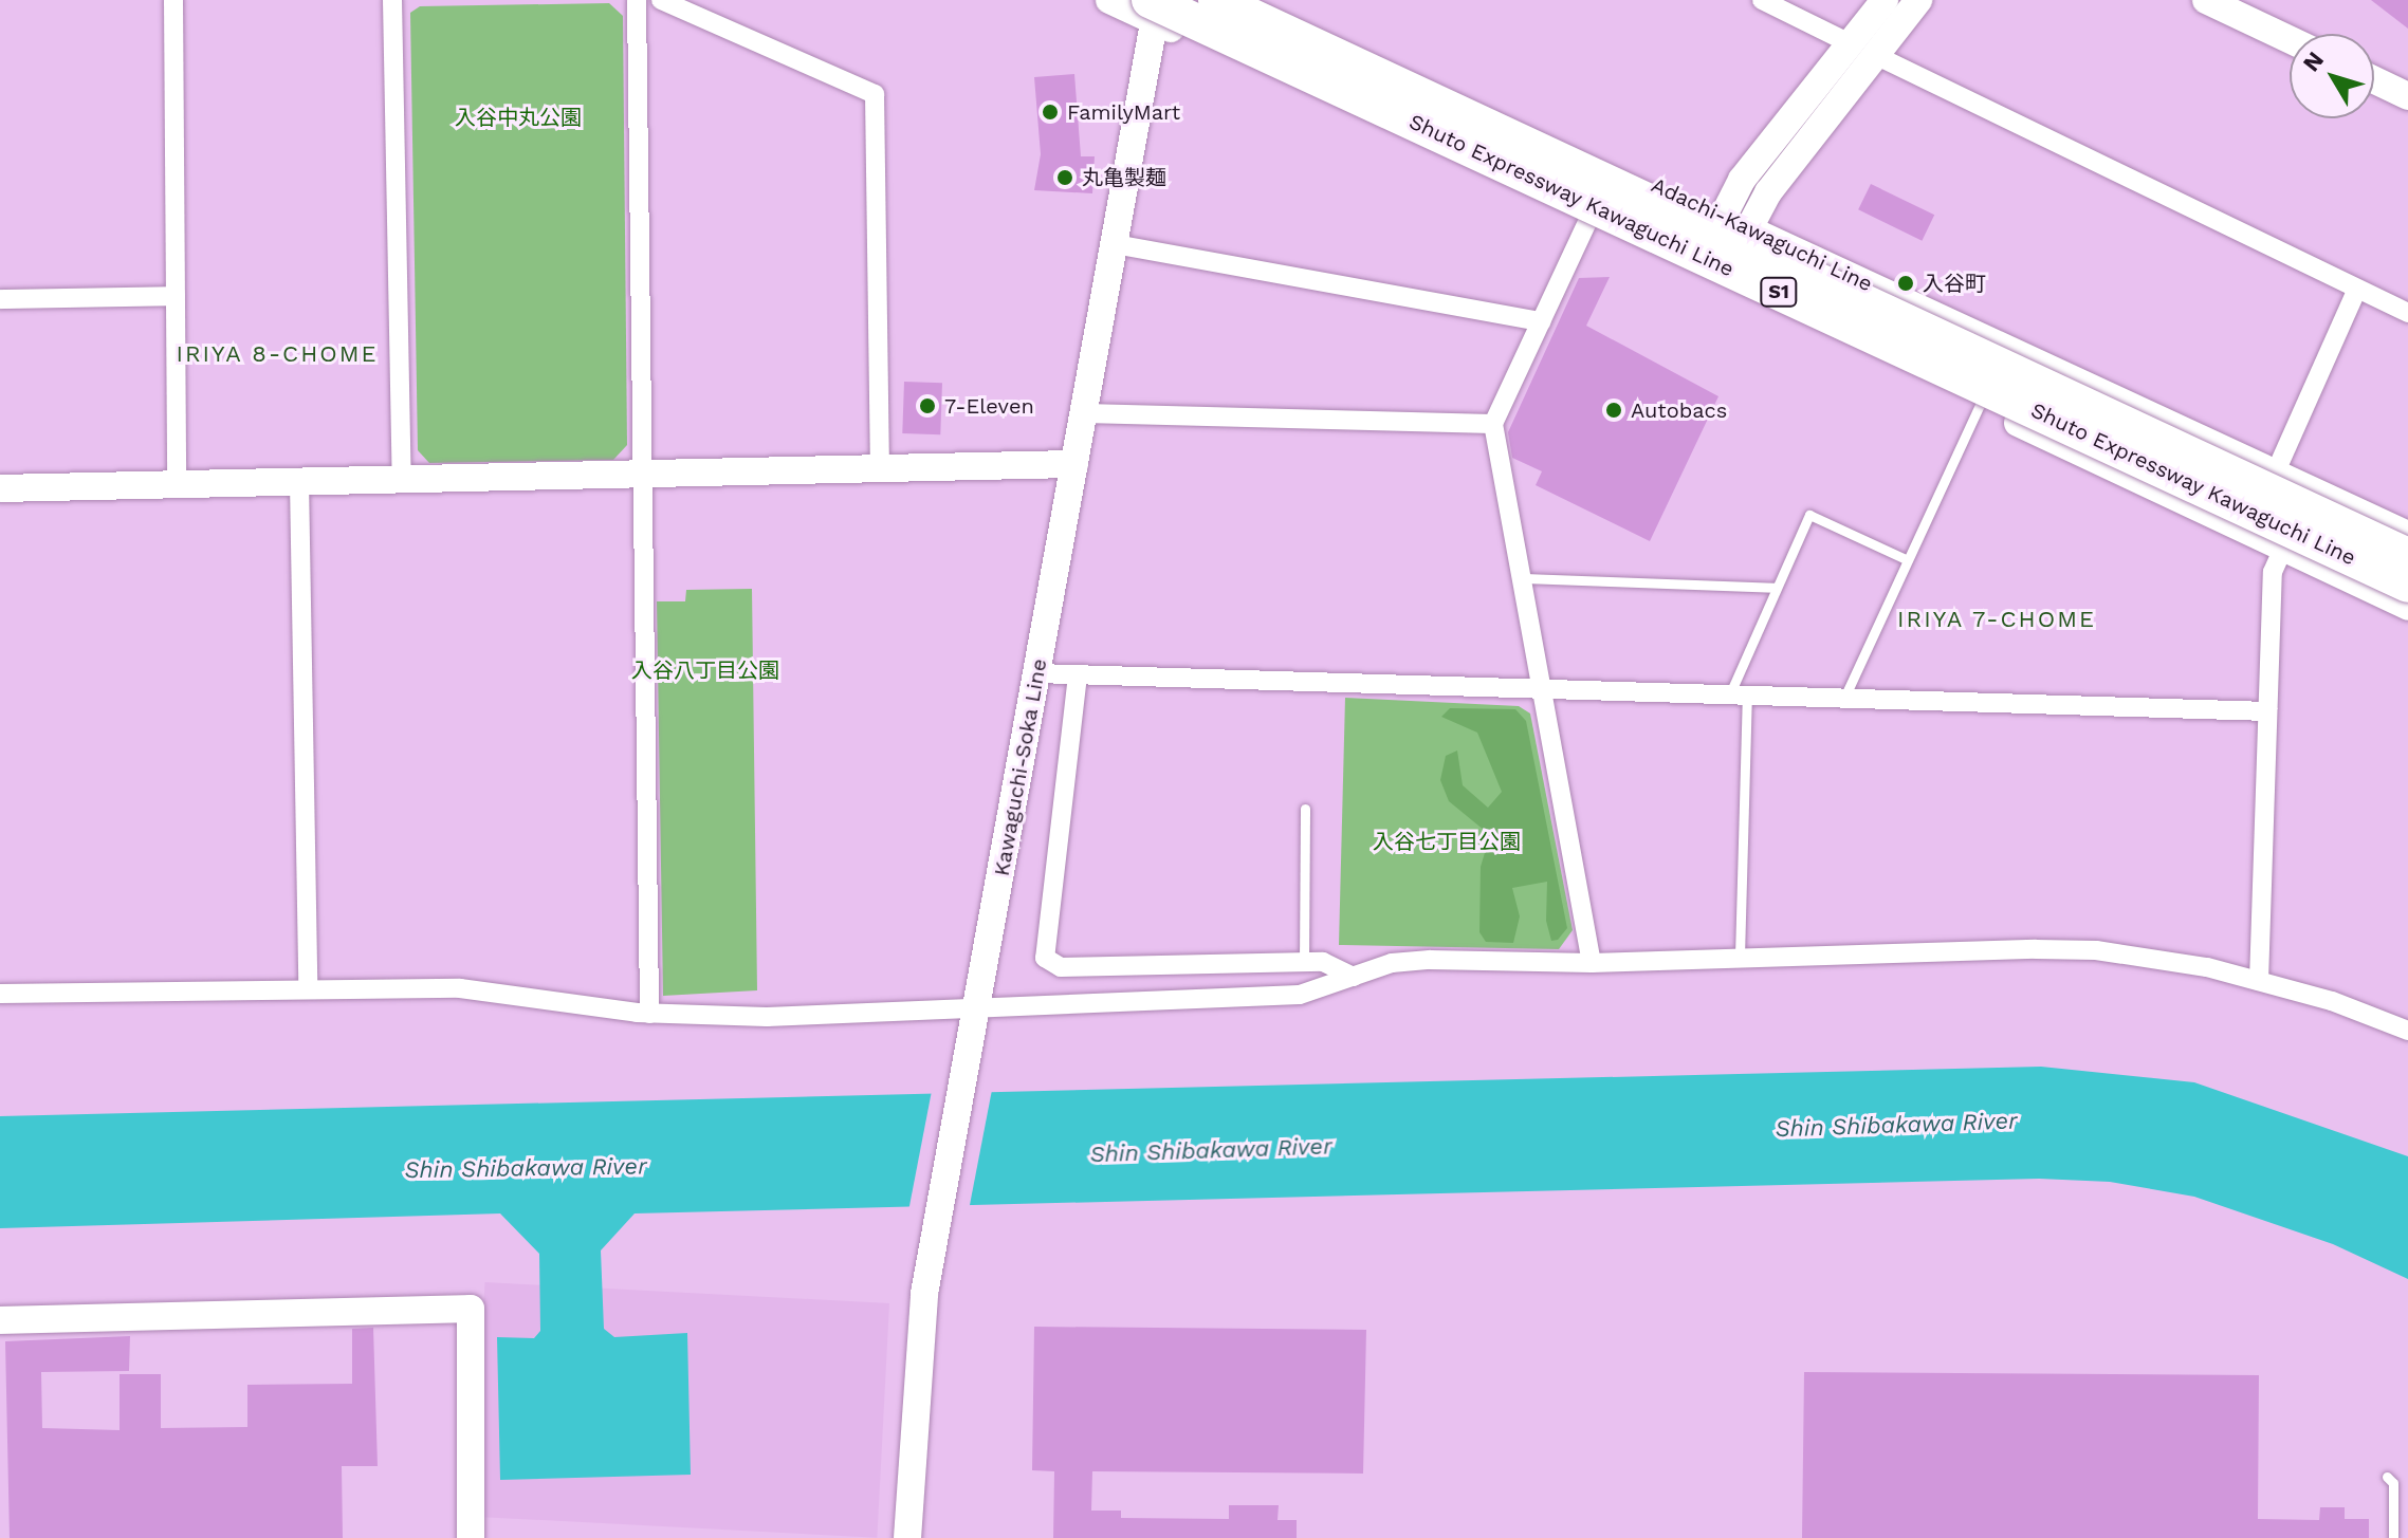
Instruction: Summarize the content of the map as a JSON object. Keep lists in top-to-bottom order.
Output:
{
  "streets": {
    "highway": ["Shuto Expressway Kawaguchi Line", "S1"],
    "main road": ["Adachi-Kawaguchi Line", "Kawaguchi-Soka Line"]
  },
  "crossings": [
    ["Shuto Expressway Kawaguchi Line", "Kawaguchi-Soka Line"]
  ],
  "districts": ["IRIYA 8-CHOME", "IRIYA 7-CHOME"],
  "water": ["Shin Shibakawa River"],
  "parks": ["入谷中丸公園", "入谷八丁目公園", "入谷七丁目公園"],
  "places": [
    "FamilyMart",
    "丸亀製麺",
    "入谷町",
    "7-Eleven",
    "Autobacs"
  ],
  "north": "top left"
}
